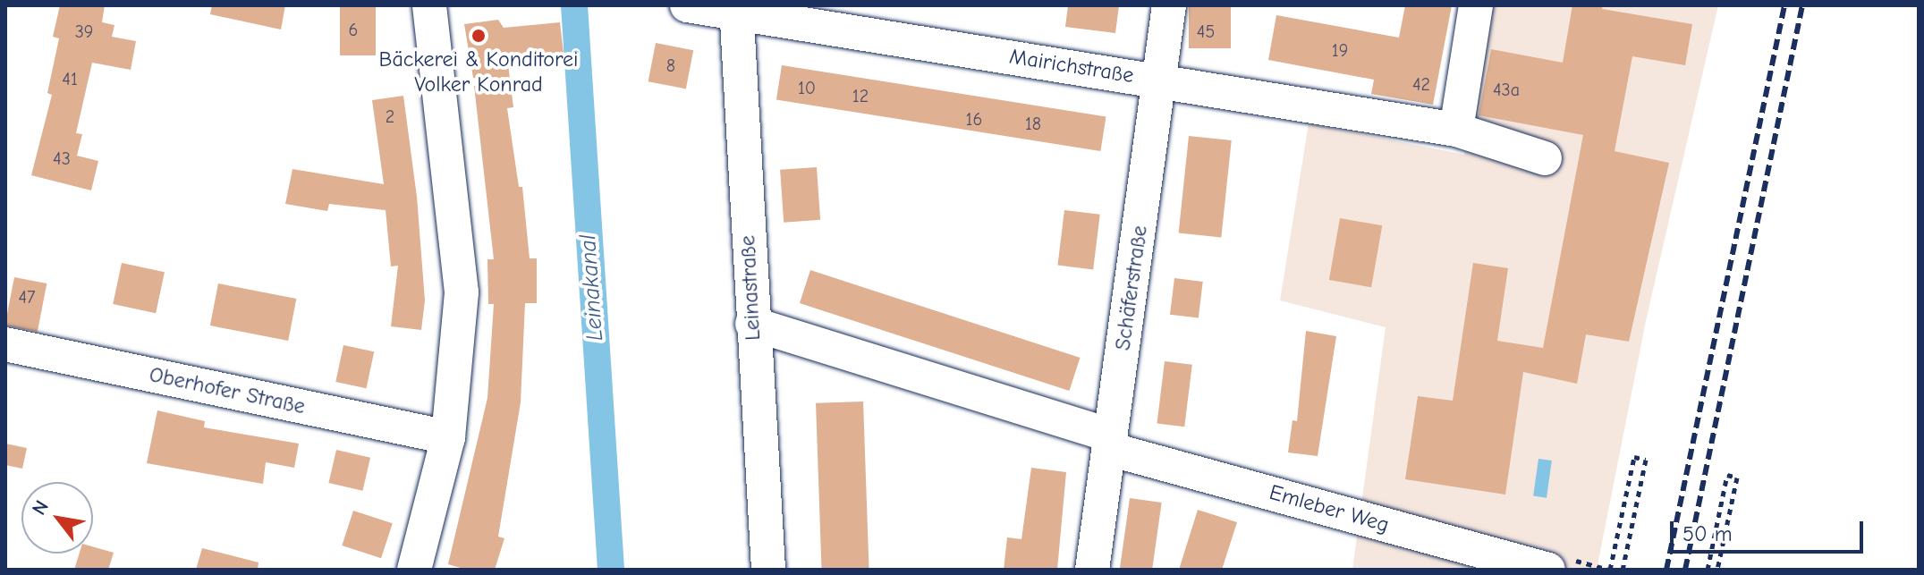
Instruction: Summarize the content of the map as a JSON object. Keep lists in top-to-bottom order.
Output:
{
  "streets": {
    "street": [
      "Mairichstraße",
      "Leinastraße",
      "Schäferstraße",
      "Oberhofer Straße",
      "Emleber Weg"
    ]
  },
  "crossings": [
    ["Mairichstraße", "Leinastraße"],
    ["Mairichstraße", "Schäferstraße"],
    ["Leinastraße", "Emleber Weg"],
    ["Schäferstraße", "Emleber Weg"]
  ],
  "water": ["Leinakanal"],
  "places": ["Bäckerei & Konditorei Volker Konrad"],
  "house_numbers": [
    "6",
    "39",
    "45",
    "19",
    "8",
    "41",
    "42",
    "10",
    "43a",
    "12",
    "2",
    "16",
    "18",
    "43",
    "47"
  ],
  "scale_bar": "50 m",
  "north": "top left"
}
